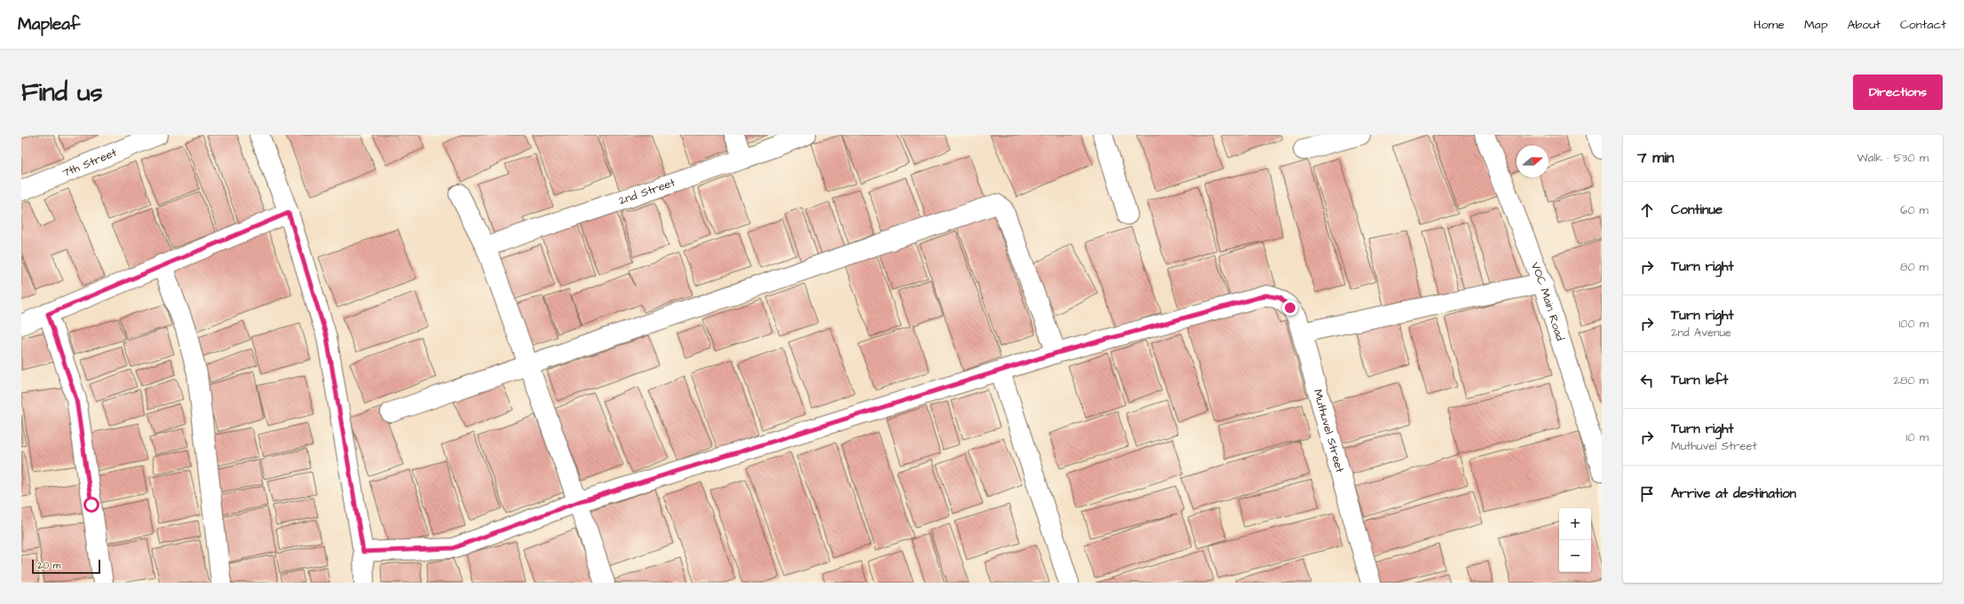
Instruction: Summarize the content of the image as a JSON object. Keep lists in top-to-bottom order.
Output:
{
  "streets": {
    "street": [
      "7th Street",
      "2nd Street",
      "VOC Main Road",
      "Muthuvel Street"
    ]
  },
  "scale_bar": "20 m",
  "north": "right",
  "page": {
    "header": "Mapleaf",
    "nav": [
      "Home",
      "Map",
      "About",
      "Contact"
    ],
    "buttons": "Directions",
    "title": "Find us",
    "heading": ["7 min", "Walk · 530 m"],
    "list": [
      ["Continue", "60 m"],
      ["Turn right", "80 m"],
      ["Turn right", "2nd Avenue", "100 m"],
      ["Turn left", "280 m"],
      ["Turn right", "Muthuvel Street", "10 m"],
      "Arrive at destination"
    ],
    "map_buttons": ["+", "−"],
    "scale": "20 m"
  }
}
